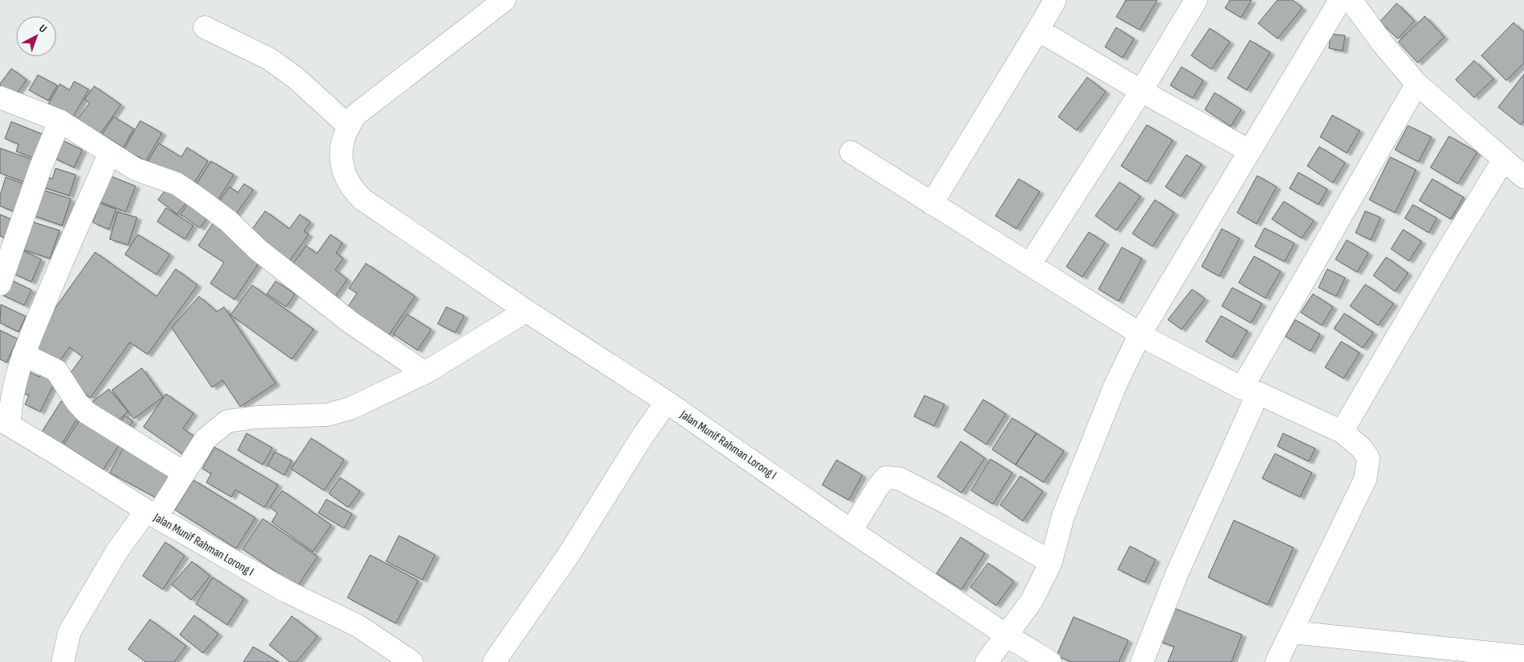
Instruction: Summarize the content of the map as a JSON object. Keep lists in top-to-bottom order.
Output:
{
  "streets": {
    "street": ["Jalan Munif Rahman Lorong I"]
  },
  "north": "top right"
}
